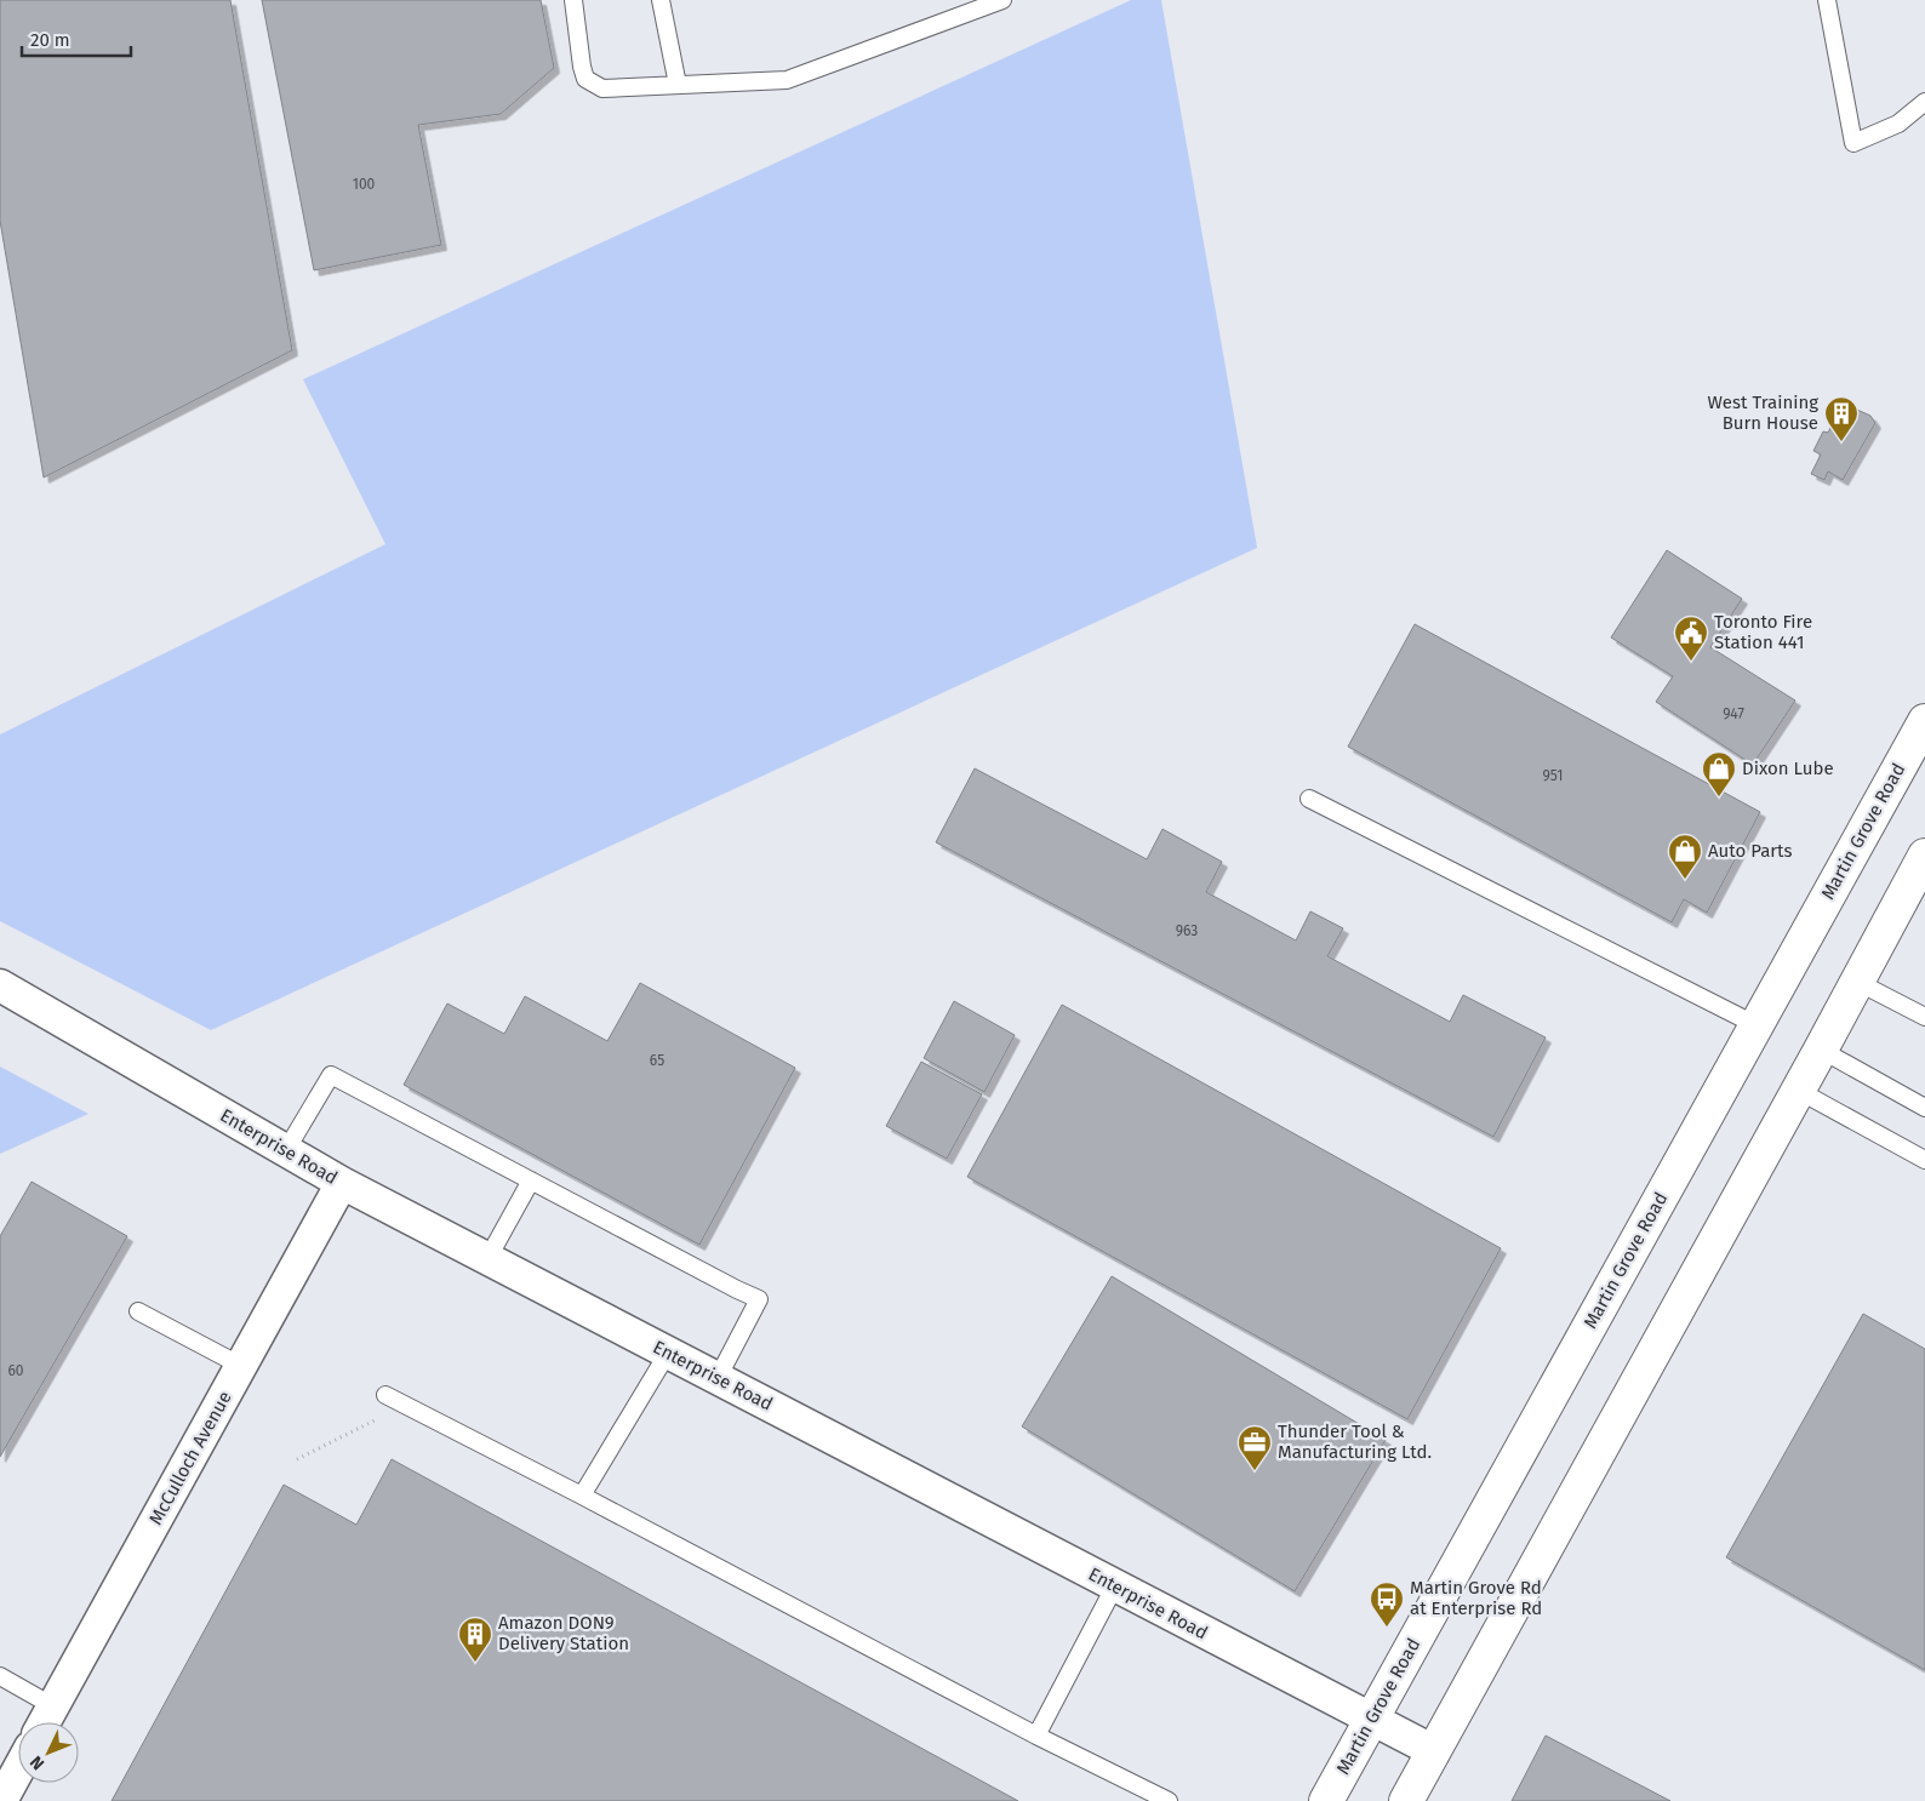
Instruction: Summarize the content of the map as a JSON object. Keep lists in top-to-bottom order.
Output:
{
  "streets": {
    "main road": ["Martin Grove Road"],
    "street": ["Enterprise Road", "McCulloch Avenue"]
  },
  "crossings": [
    ["Martin Grove Road", "Enterprise Road"],
    ["Enterprise Road", "McCulloch Avenue"]
  ],
  "places": {
    "building": ["West Training Burn House", "Amazon DON9 Delivery Station"],
    "public building": ["Toronto Fire Station 441"],
    "shop": ["Dixon Lube", "Auto Parts"],
    "office": ["Thunder Tool & Manufacturing Ltd."],
    "bus stop": ["Martin Grove Rd at Enterprise Rd"]
  },
  "house_numbers": [
    "100",
    "947",
    "951",
    "963",
    "65",
    "60"
  ],
  "scale_bar": "20 m",
  "north": "bottom left"
}
